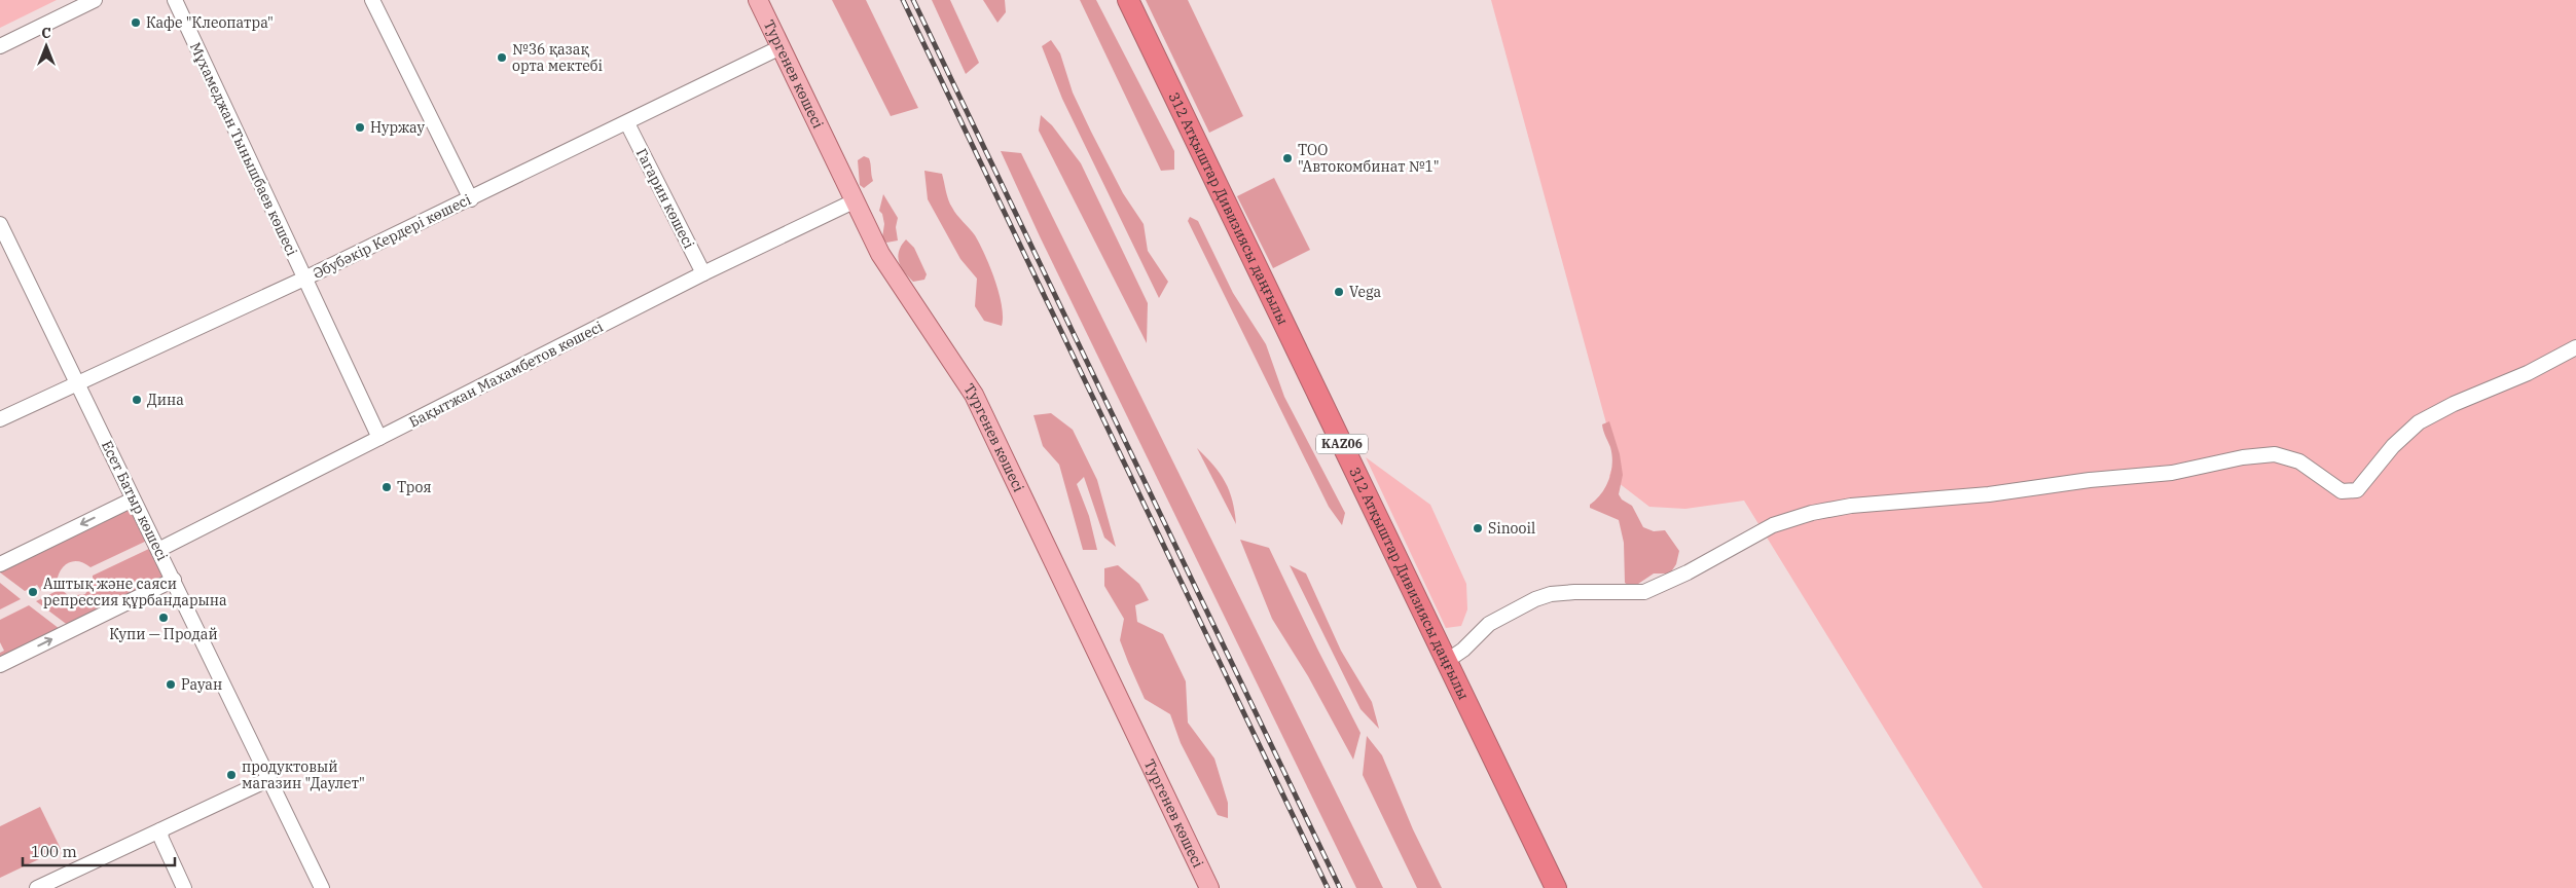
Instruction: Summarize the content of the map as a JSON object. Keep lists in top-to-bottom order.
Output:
{
  "streets": {
    "highway": ["312 Атқыштар Дивизиясы даңғылы", "KАZ06"],
    "main road": ["Тургенев көшесі"],
    "street": [
      "Мұхамеджан Тынышбаев көшесі",
      "Гагарин көшесі",
      "Әбубәкір Кердері көшесі",
      "Бақытжан Махамбетов көшесі",
      "Есет Батыр көшесі"
    ]
  },
  "crossings": [
    ["Тургенев көшесі", "Әбубәкір Кердері көшесі"],
    ["Тургенев көшесі", "Бақытжан Махамбетов көшесі"],
    ["Мұхамеджан Тынышбаев көшесі", "Әбубәкір Кердері көшесі"],
    ["Мұхамеджан Тынышбаев көшесі", "Бақытжан Махамбетов көшесі"],
    ["Гагарин көшесі", "Әбубәкір Кердері көшесі"],
    ["Гагарин көшесі", "Бақытжан Махамбетов көшесі"],
    ["Әбубәкір Кердері көшесі", "Есет Батыр көшесі"],
    ["Бақытжан Махамбетов көшесі", "Есет Батыр көшесі"]
  ],
  "places": [
    "Кафе \"Клеопатра\"",
    "№36 қазақ орта мектебі",
    "Нуржау",
    "ТОО \"Автокомбинат №1\"",
    "Vega",
    "Дина",
    "Троя",
    "Sinooil",
    "Аштық және саяси репрессия құрбандарына",
    "Купи — Продай",
    "Рауан",
    "продуктовый магазин \"Даулет\""
  ],
  "scale_bar": "100 m",
  "north": "top"
}
